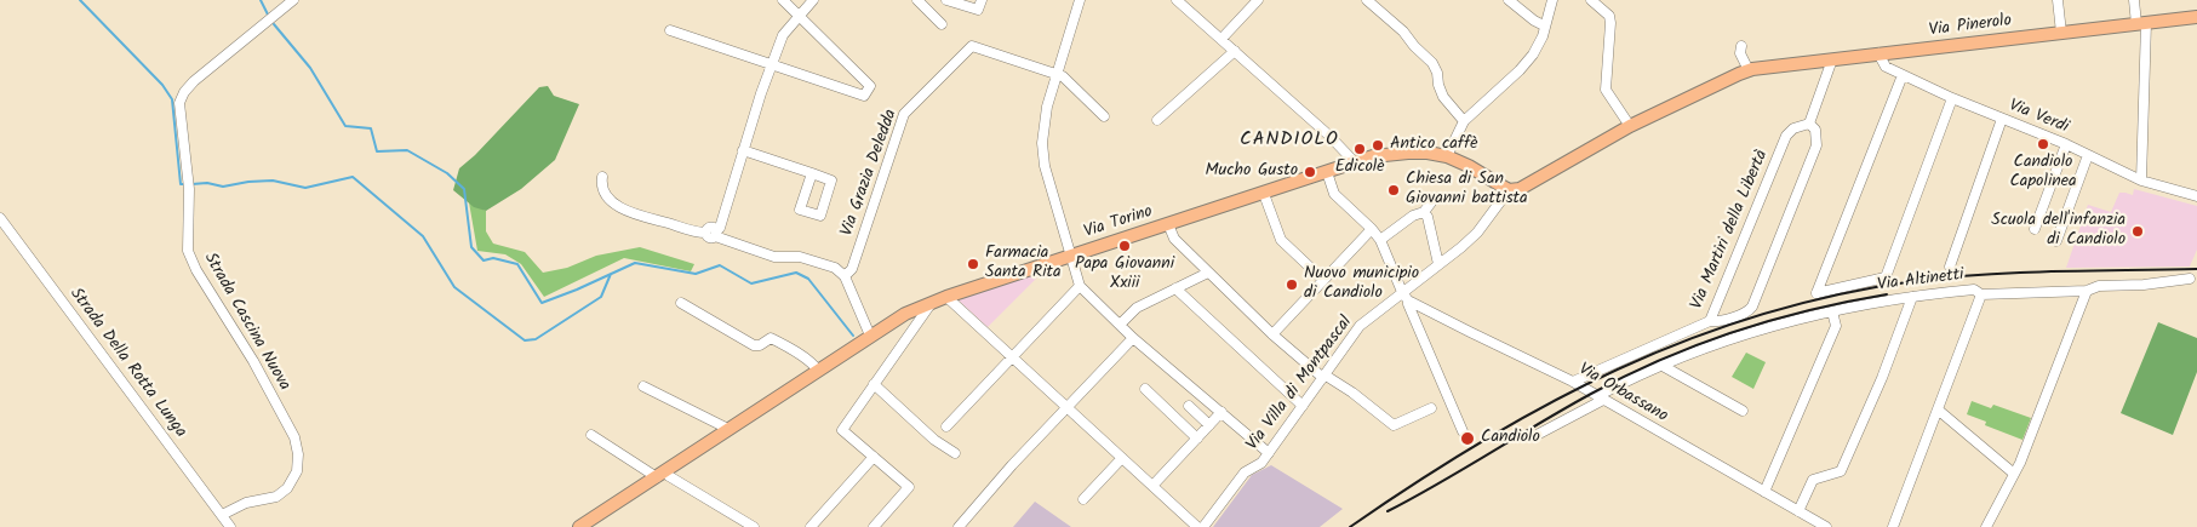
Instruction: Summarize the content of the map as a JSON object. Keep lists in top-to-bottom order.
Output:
{
  "streets": {
    "main road": ["Via Pinerolo", "Via Torino"],
    "street": [
      "Via Verdi",
      "Via Grazia Deledda",
      "Via Martiri della Libertà",
      "Via Altinetti",
      "Strada Cascina Nuova",
      "Strada Della Rotta Lunga",
      "Via Villa di Montpascal",
      "Via Orbassano"
    ]
  },
  "crossings": [
    ["Via Pinerolo", "Via Verdi"],
    ["Via Pinerolo", "Via Villa di Montpascal"],
    ["Via Martiri della Libertà", "Via Orbassano"],
    ["Via Altinetti", "Via Orbassano"],
    ["Strada Cascina Nuova", "Strada Della Rotta Lunga"],
    ["Via Villa di Montpascal", "Via Orbassano"]
  ],
  "districts": ["CANDIOLO"],
  "places": [
    "Candiolo Capolinea",
    "Antico caffè",
    "Edicolè",
    "Mucho Gusto",
    "Chiesa di San Giovanni battista",
    "Scuola dell'infanzia di Candiolo",
    "Papa Giovanni Xxiii",
    "Farmacia Santa Rita",
    "Nuovo municipio di Candiolo",
    "Candiolo"
  ]
}
